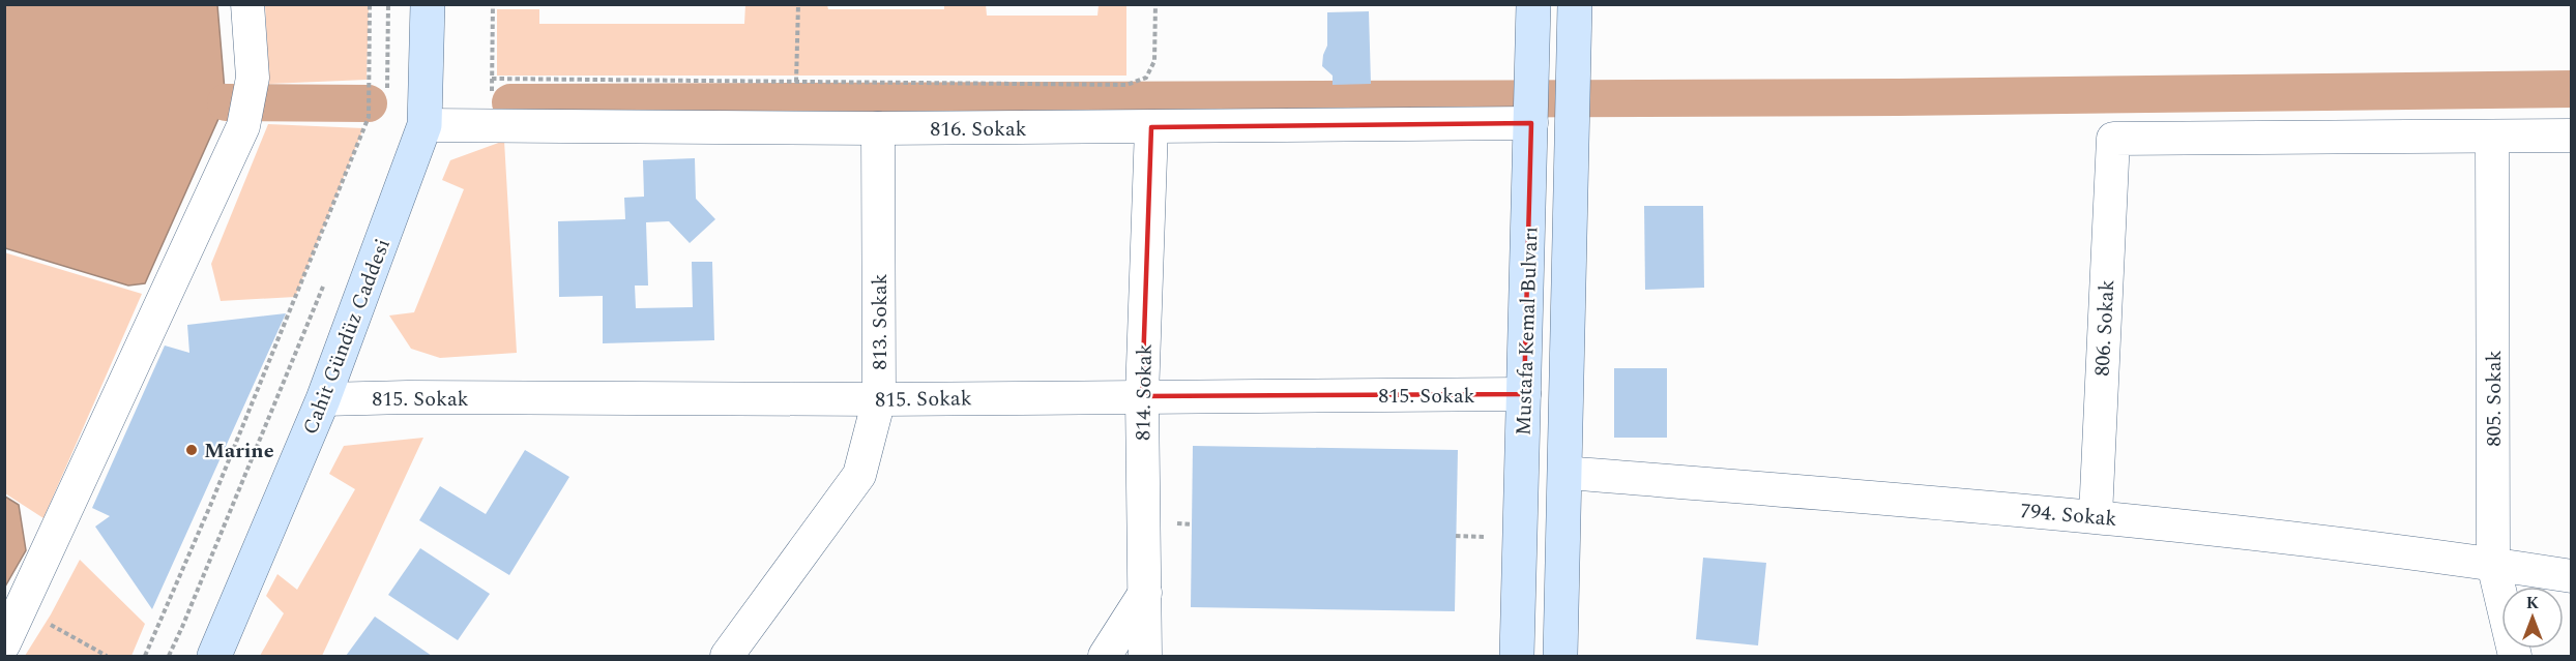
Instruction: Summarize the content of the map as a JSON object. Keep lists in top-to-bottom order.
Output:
{
  "streets": {
    "main road": ["Mustafa Kemal Bulvarı", "Cahit Gündüz Caddesi"],
    "street": [
      "816. Sokak",
      "813. Sokak",
      "806. Sokak",
      "814. Sokak",
      "815. Sokak",
      "805. Sokak",
      "794. Sokak"
    ]
  },
  "crossings": [
    ["816. Sokak", "813. Sokak"],
    ["816. Sokak", "Mustafa Kemal Bulvarı"],
    ["816. Sokak", "Cahit Gündüz Caddesi"],
    ["816. Sokak", "814. Sokak"],
    ["813. Sokak", "815. Sokak"],
    ["806. Sokak", "805. Sokak"],
    ["806. Sokak", "794. Sokak"],
    ["Mustafa Kemal Bulvarı", "815. Sokak"],
    ["Mustafa Kemal Bulvarı", "794. Sokak"],
    ["Cahit Gündüz Caddesi", "815. Sokak"],
    ["814. Sokak", "815. Sokak"],
    ["805. Sokak", "794. Sokak"]
  ],
  "places": ["Marine"],
  "north": "top"
}
